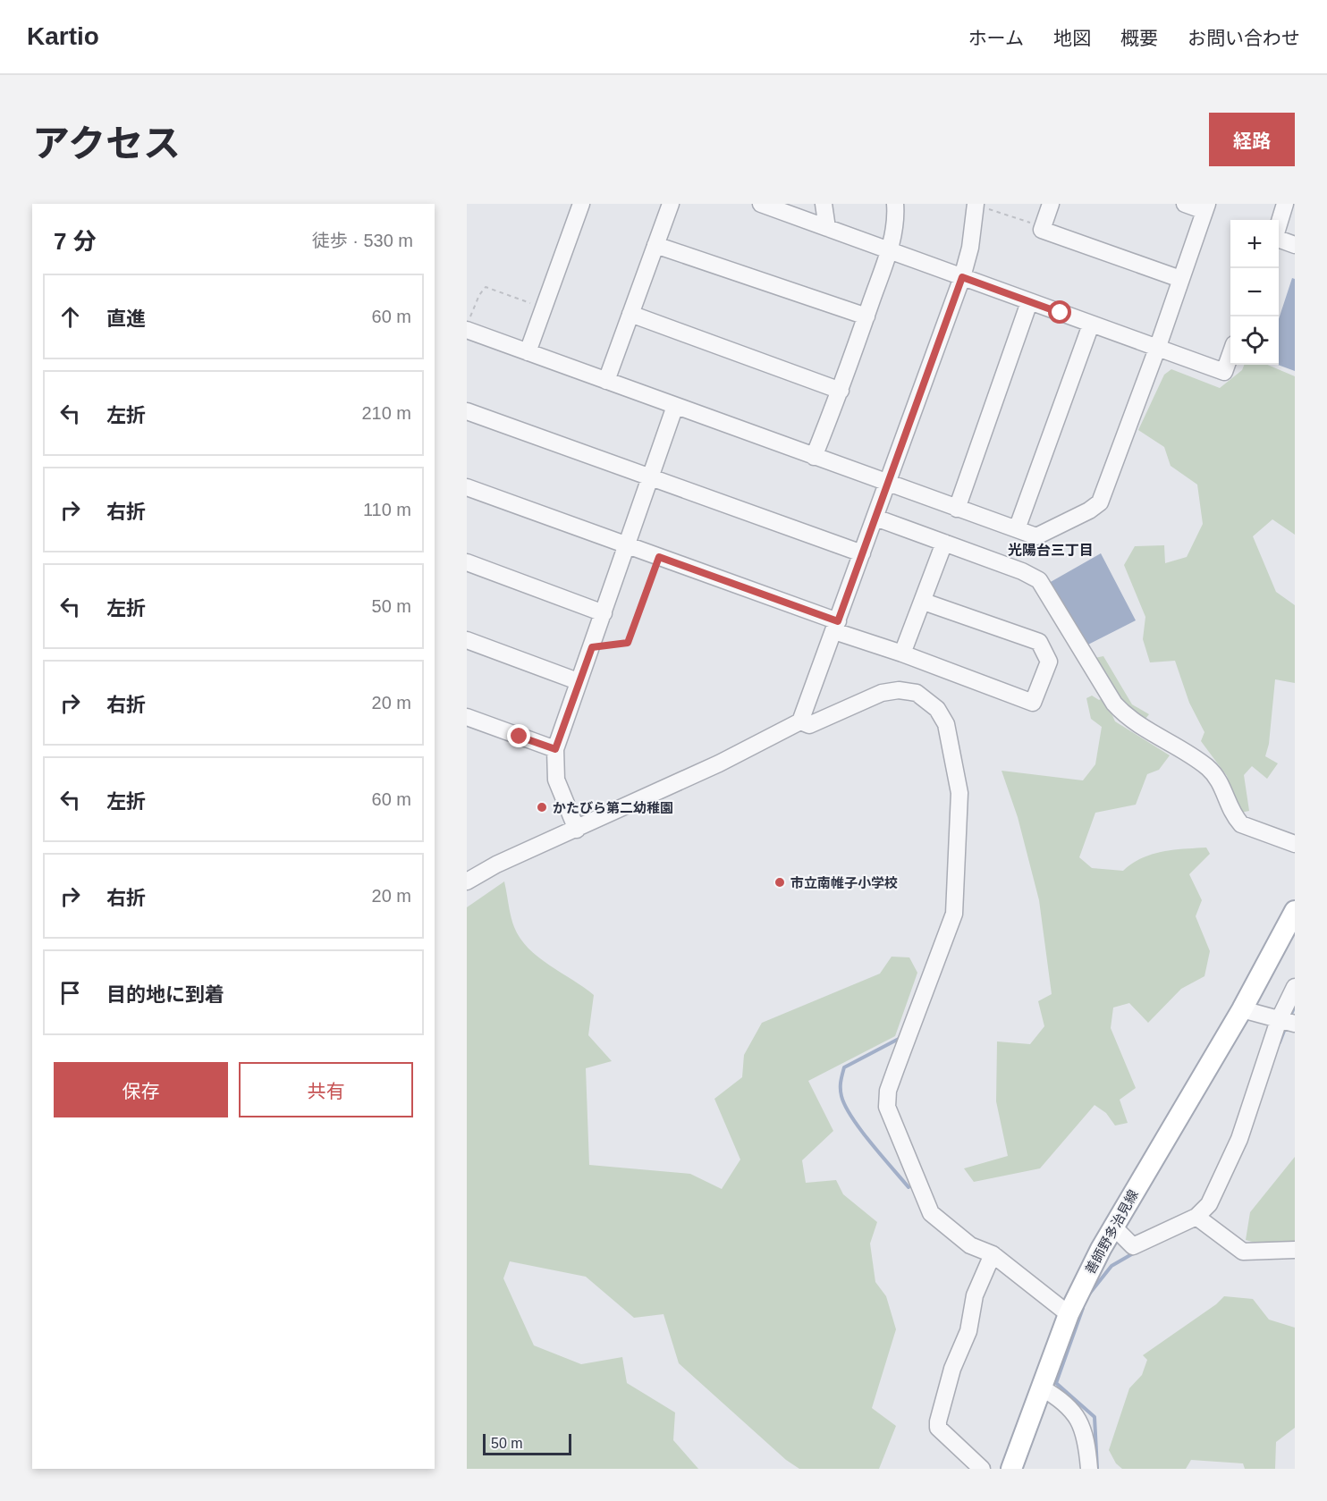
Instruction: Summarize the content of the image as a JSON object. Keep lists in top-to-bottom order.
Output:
{
  "streets": {
    "main road": ["善師野多治見線"]
  },
  "districts": ["光陽台三丁目"],
  "places": ["かたびら第二幼稚園", "市立南帷子小学校"],
  "scale_bar": "50 m",
  "page": {
    "header": "Kartio",
    "nav": [
      "ホーム",
      "地図",
      "概要",
      "お問い合わせ"
    ],
    "title": "アクセス",
    "buttons": [
      "経路",
      ["保存", "共有"]
    ],
    "heading": ["7 分", "徒歩 · 530 m"],
    "map_buttons": ["+", "−"],
    "list": [
      ["直進", "60 m"],
      ["左折", "210 m"],
      ["右折", "110 m"],
      ["左折", "50 m"],
      ["右折", "20 m"],
      ["左折", "60 m"],
      ["右折", "20 m"],
      "目的地に到着"
    ],
    "scale": "50 m"
  }
}
